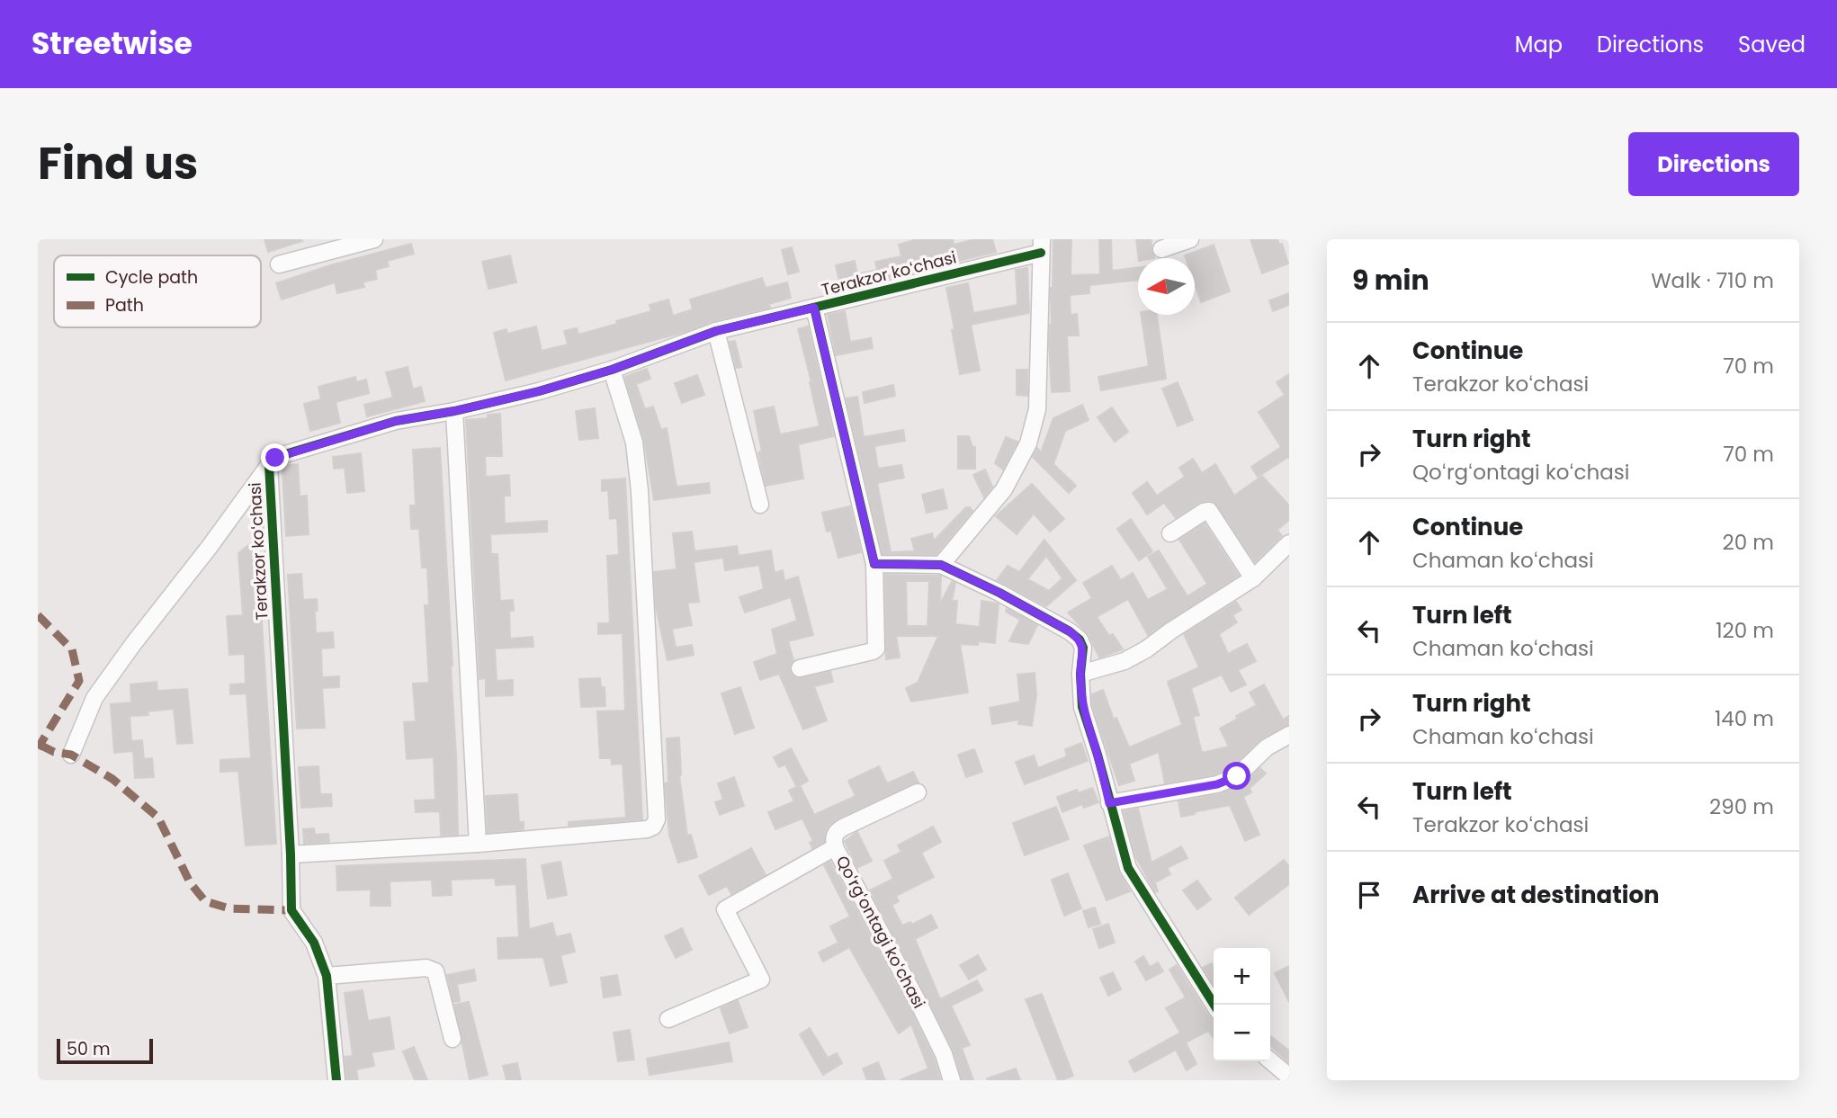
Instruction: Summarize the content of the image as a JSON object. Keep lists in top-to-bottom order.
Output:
{
  "streets": {
    "street": ["Terakzor koʻchasi", "Qoʻrgʻontagi koʻchasi"]
  },
  "legend": ["Cycle path", "Path"],
  "scale_bar": "50 m",
  "north": "left",
  "page": {
    "header": "Streetwise",
    "nav": ["Map", "Directions", "Saved"],
    "title": "Find us",
    "buttons": "Directions",
    "heading": ["9 min", "Walk · 710 m"],
    "list": [
      ["Continue", "Terakzor koʻchasi", "70 m"],
      ["Turn right", "Qoʻrgʻontagi koʻchasi", "70 m"],
      ["Continue", "Chaman koʻchasi", "20 m"],
      ["Turn left", "Chaman koʻchasi", "120 m"],
      ["Turn right", "Chaman koʻchasi", "140 m"],
      ["Turn left", "Terakzor koʻchasi", "290 m"],
      "Arrive at destination"
    ],
    "map_buttons": ["+", "−"],
    "scale": "50 m"
  }
}
